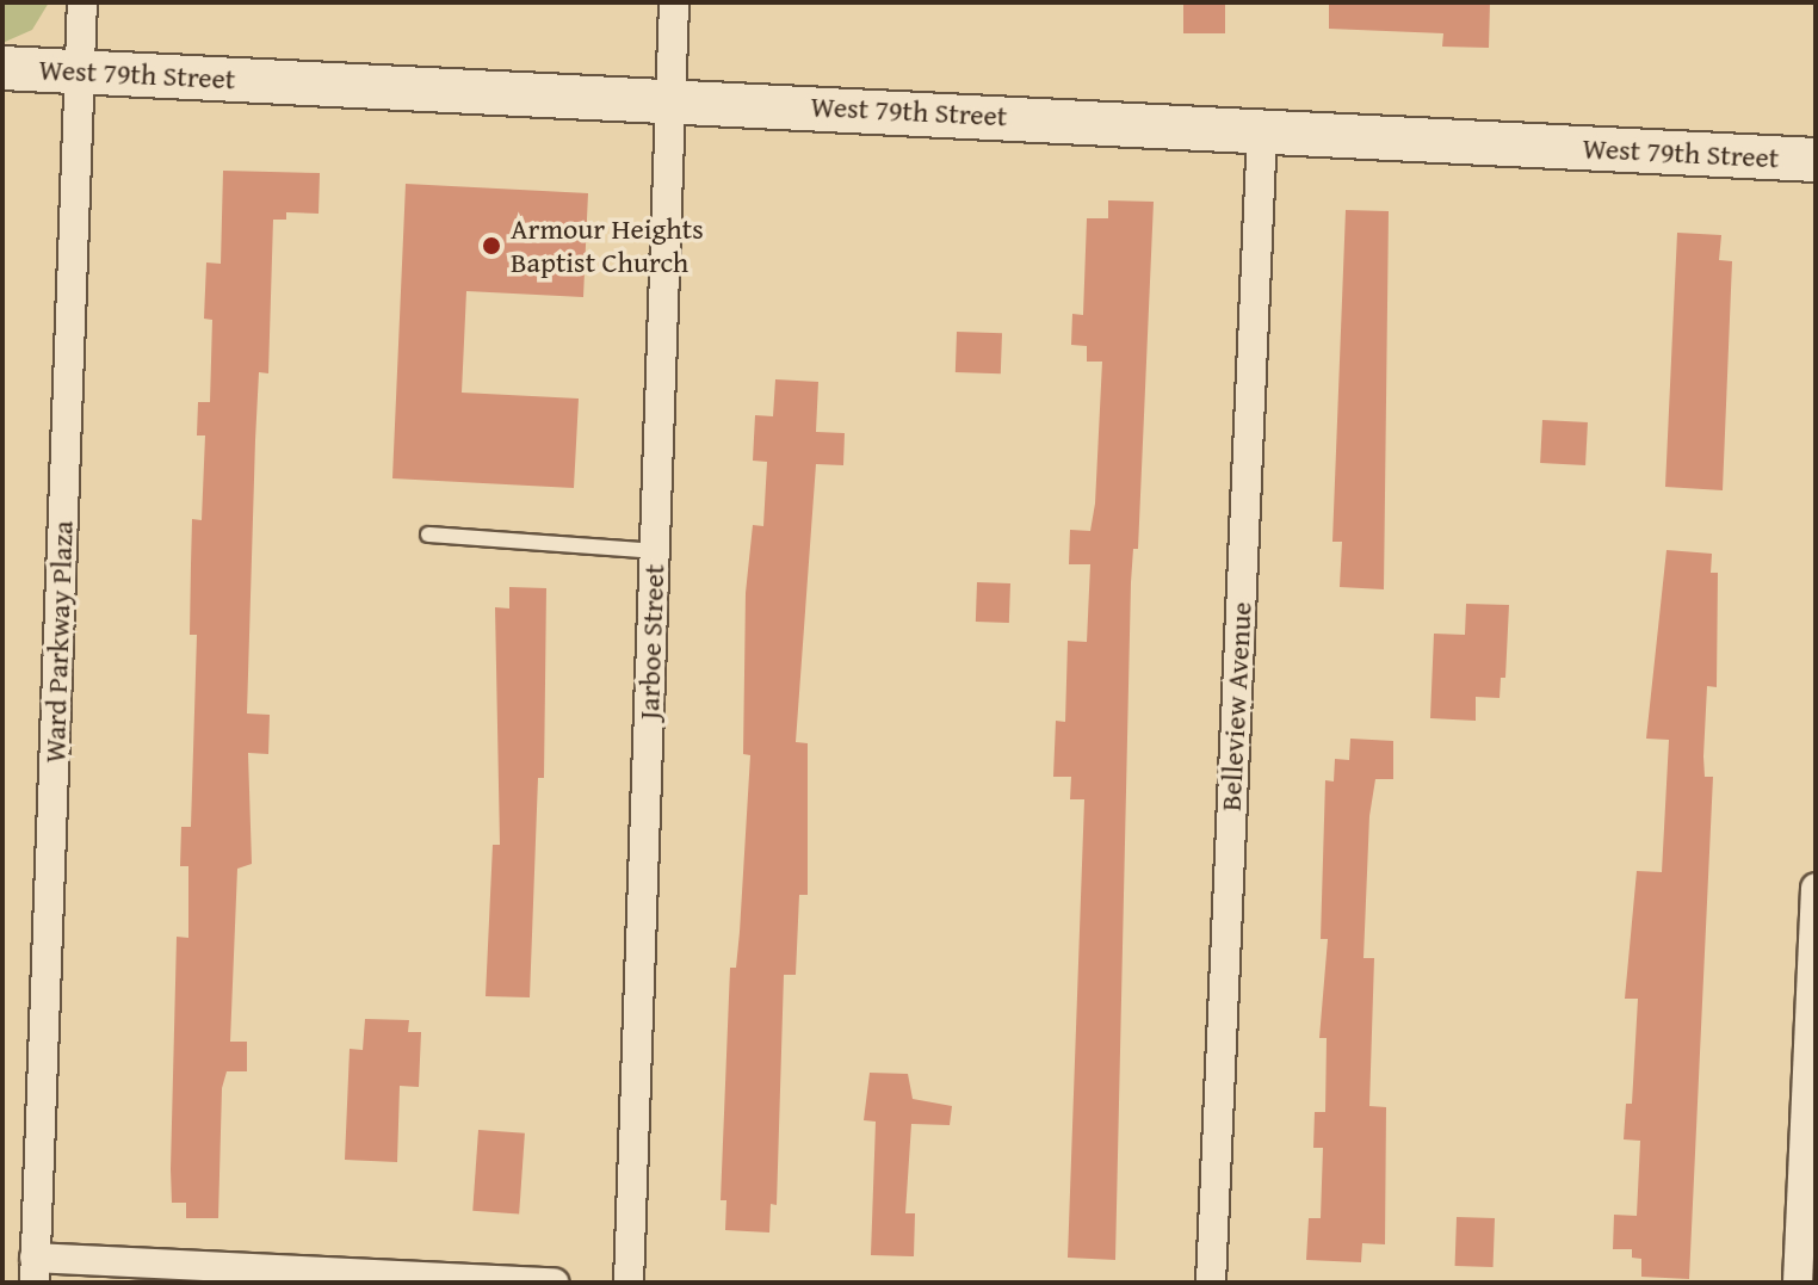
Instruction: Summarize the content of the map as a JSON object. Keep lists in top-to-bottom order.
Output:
{
  "streets": {
    "street": [
      "West 79th Street",
      "Ward Parkway Plaza",
      "Jarboe Street",
      "Belleview Avenue"
    ]
  },
  "crossings": [
    ["West 79th Street", "Ward Parkway Plaza"],
    ["West 79th Street", "Jarboe Street"],
    ["West 79th Street", "Belleview Avenue"]
  ],
  "places": ["Armour Heights Baptist Church"]
}
